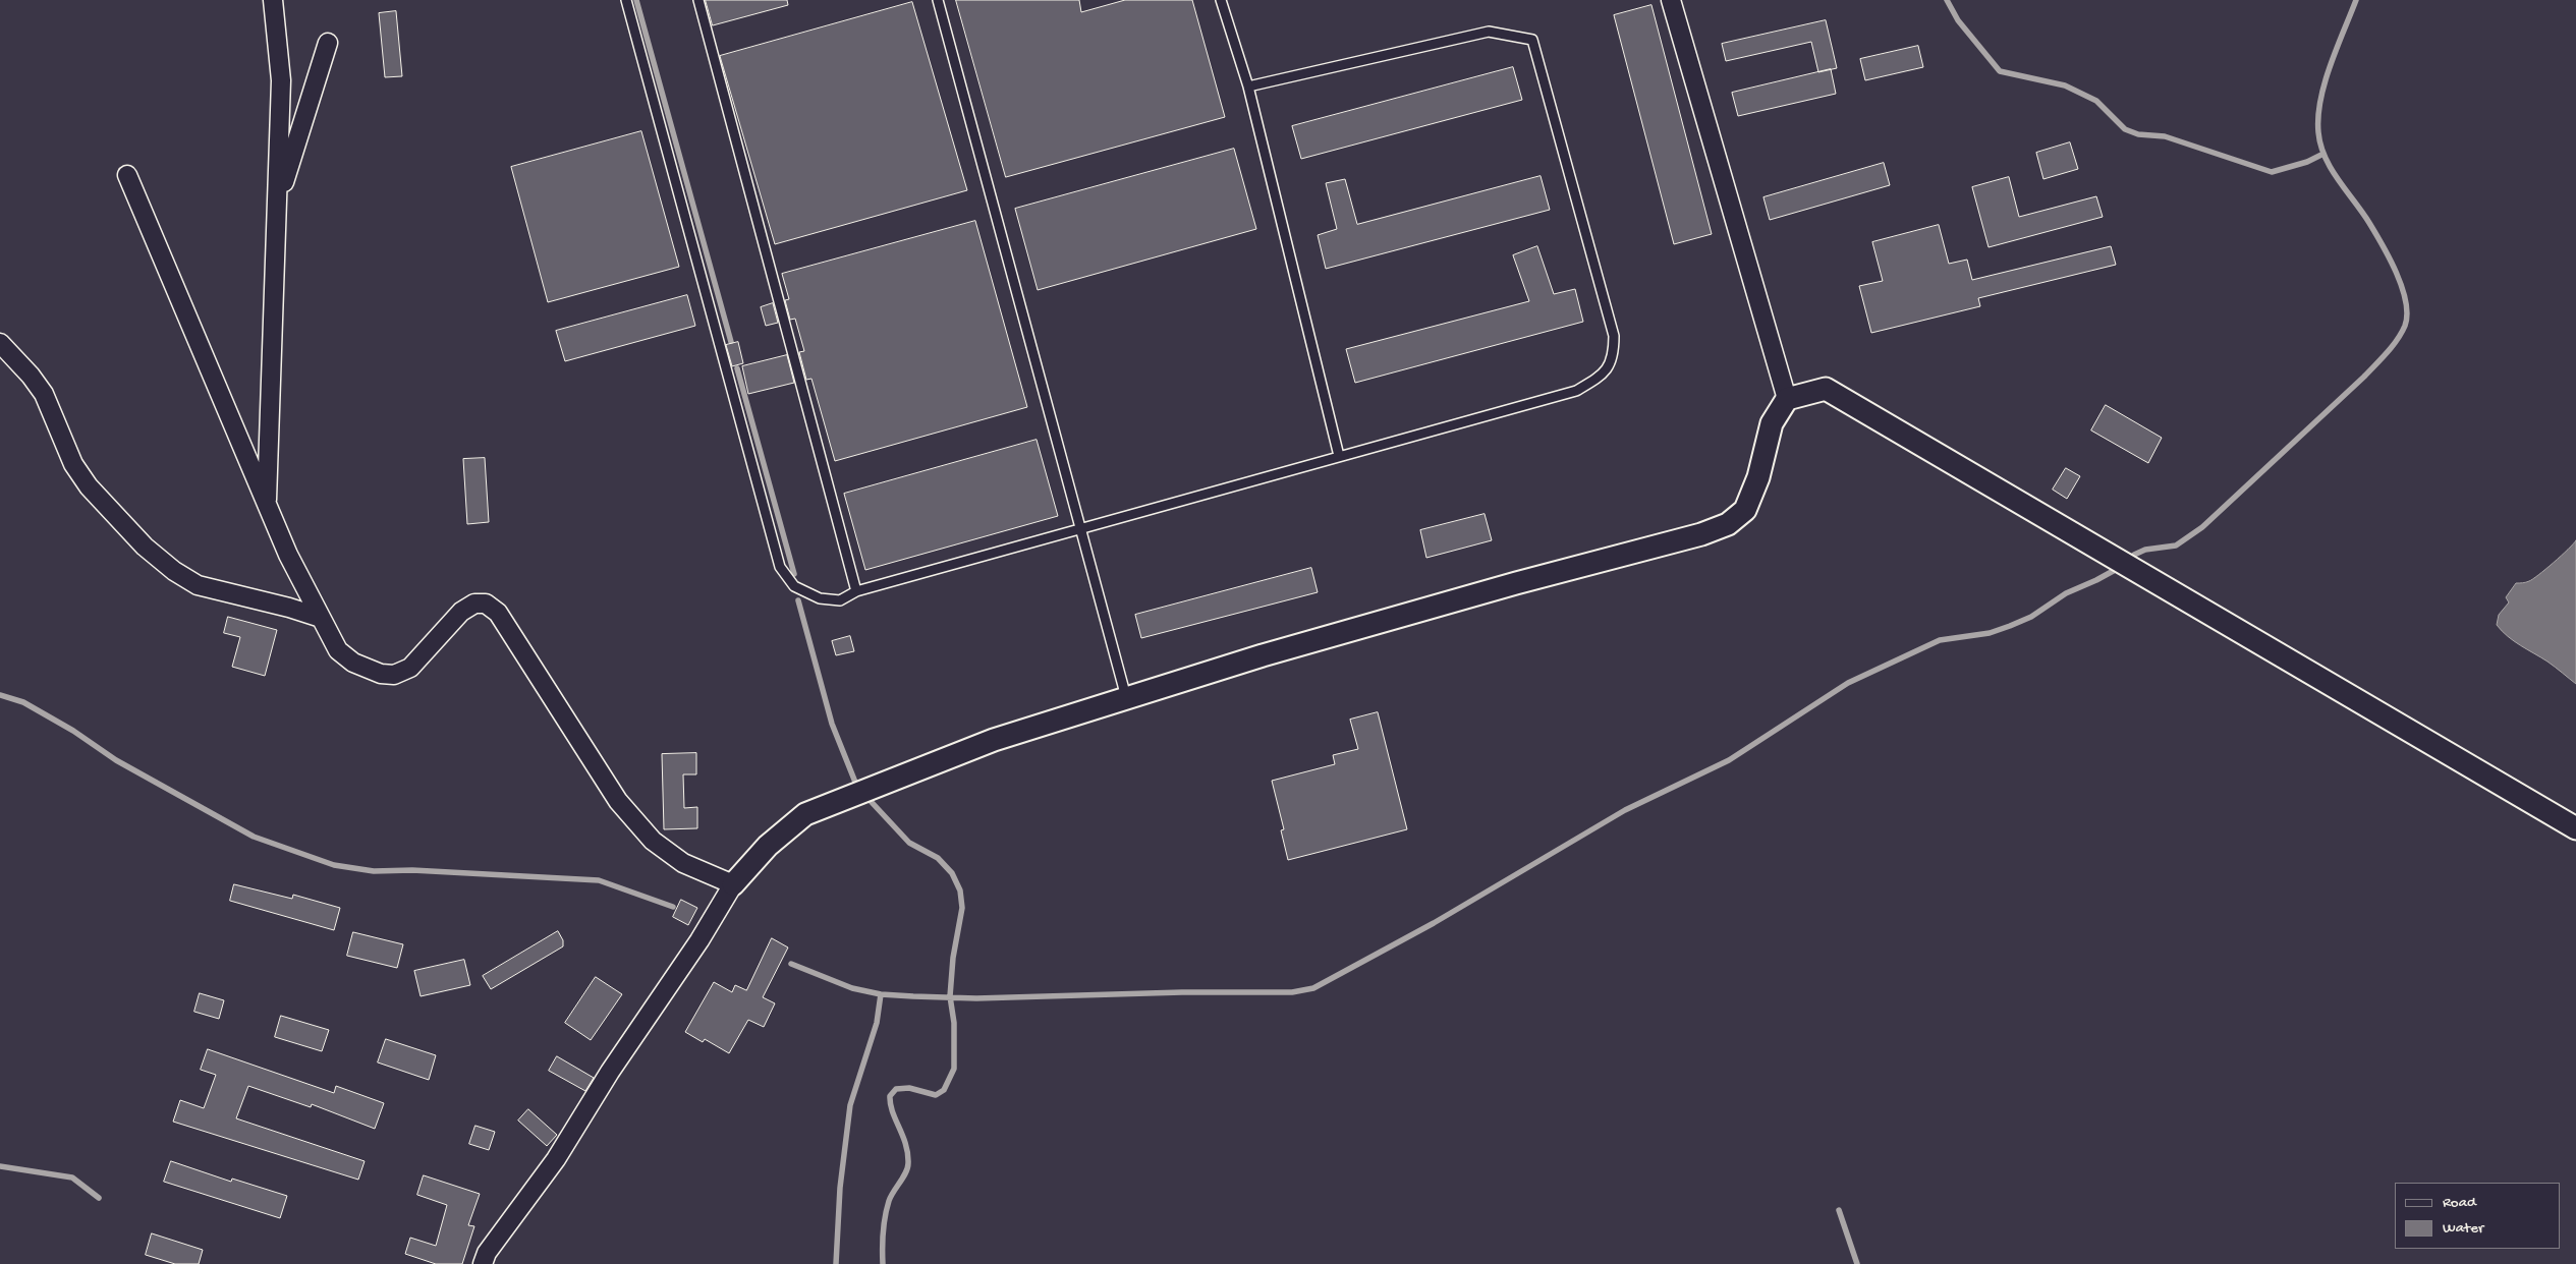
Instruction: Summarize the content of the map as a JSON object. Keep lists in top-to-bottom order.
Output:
{
  "legend": ["Road", "Water"]
}
